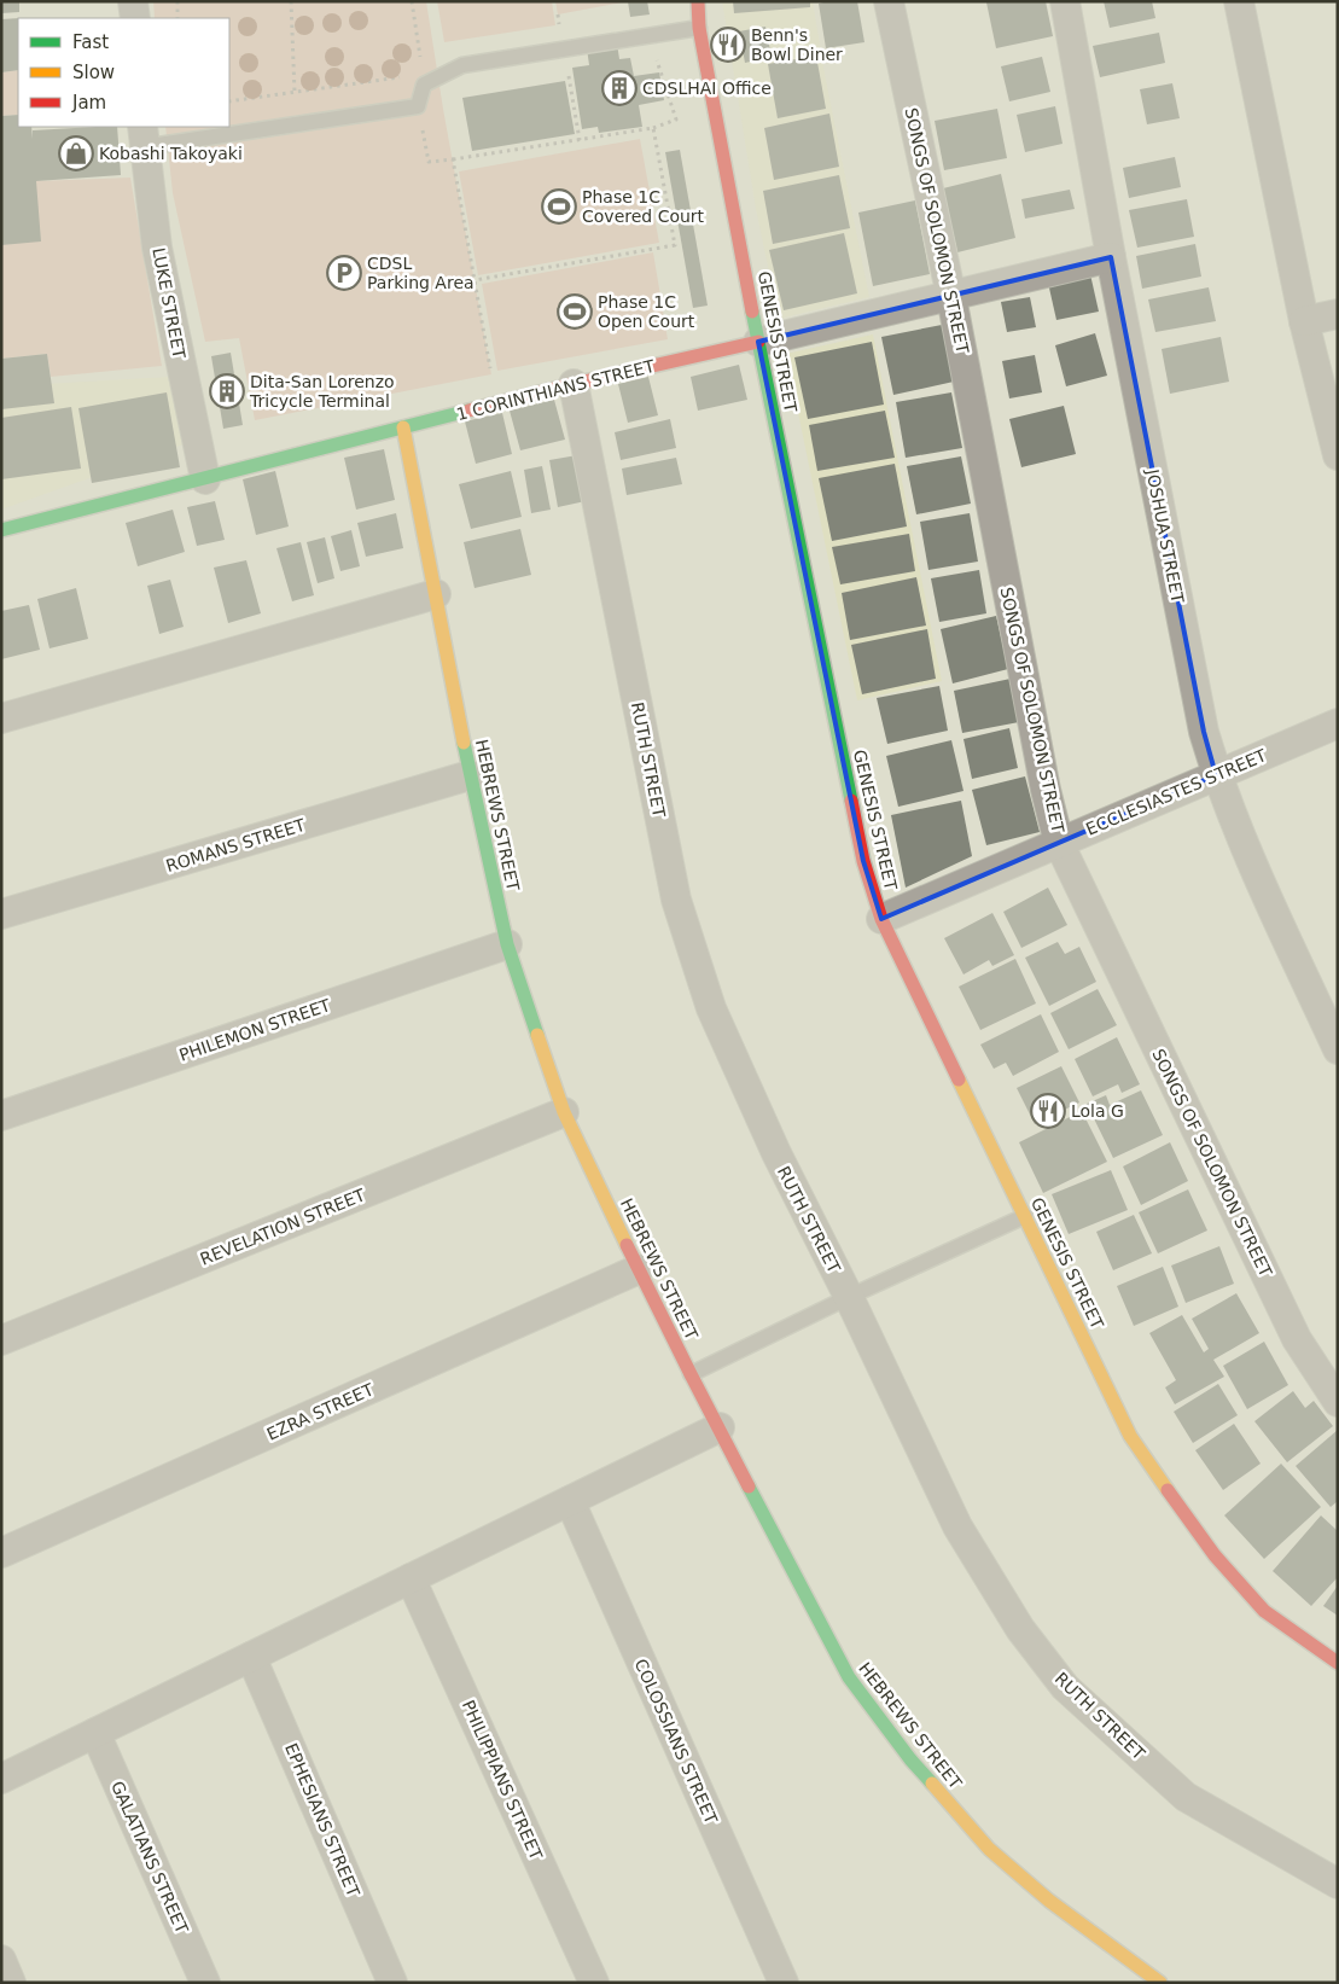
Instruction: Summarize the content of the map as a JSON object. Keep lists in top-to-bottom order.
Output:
{
  "streets": {
    "street": [
      "SONGS OF SOLOMON STREET",
      "LUKE STREET",
      "GENESIS STREET",
      "1 CORINTHIANS STREET",
      "JOSHUA STREET",
      "RUTH STREET",
      "ECCLESIASTES STREET",
      "HEBREWS STREET",
      "ROMANS STREET",
      "PHILEMON STREET",
      "REVELATION STREET",
      "EZRA STREET",
      "COLOSSIANS STREET",
      "PHILIPPIANS STREET",
      "EPHESIANS STREET",
      "GALATIANS STREET"
    ]
  },
  "crossings": [
    ["SONGS OF SOLOMON STREET", "1 CORINTHIANS STREET"],
    ["SONGS OF SOLOMON STREET", "ECCLESIASTES STREET"],
    ["LUKE STREET", "1 CORINTHIANS STREET"],
    ["GENESIS STREET", "1 CORINTHIANS STREET"],
    ["GENESIS STREET", "ECCLESIASTES STREET"],
    ["1 CORINTHIANS STREET", "JOSHUA STREET"],
    ["1 CORINTHIANS STREET", "RUTH STREET"],
    ["1 CORINTHIANS STREET", "HEBREWS STREET"],
    ["JOSHUA STREET", "ECCLESIASTES STREET"],
    ["HEBREWS STREET", "ROMANS STREET"],
    ["HEBREWS STREET", "PHILEMON STREET"],
    ["HEBREWS STREET", "REVELATION STREET"],
    ["HEBREWS STREET", "EZRA STREET"]
  ],
  "places": {
    "restaurant": ["Benn's Bowl Diner", "Lola G"],
    "building": ["CDSLHAI Office", "Dita-San Lorenzo Tricycle Terminal"],
    "shop": ["Kobashi Takoyaki"],
    "sports": ["Phase 1C Covered Court", "Phase 1C Open Court"],
    "parking": ["CDSL Parking Area"]
  },
  "legend": ["Fast", "Slow", "Jam"]
}
